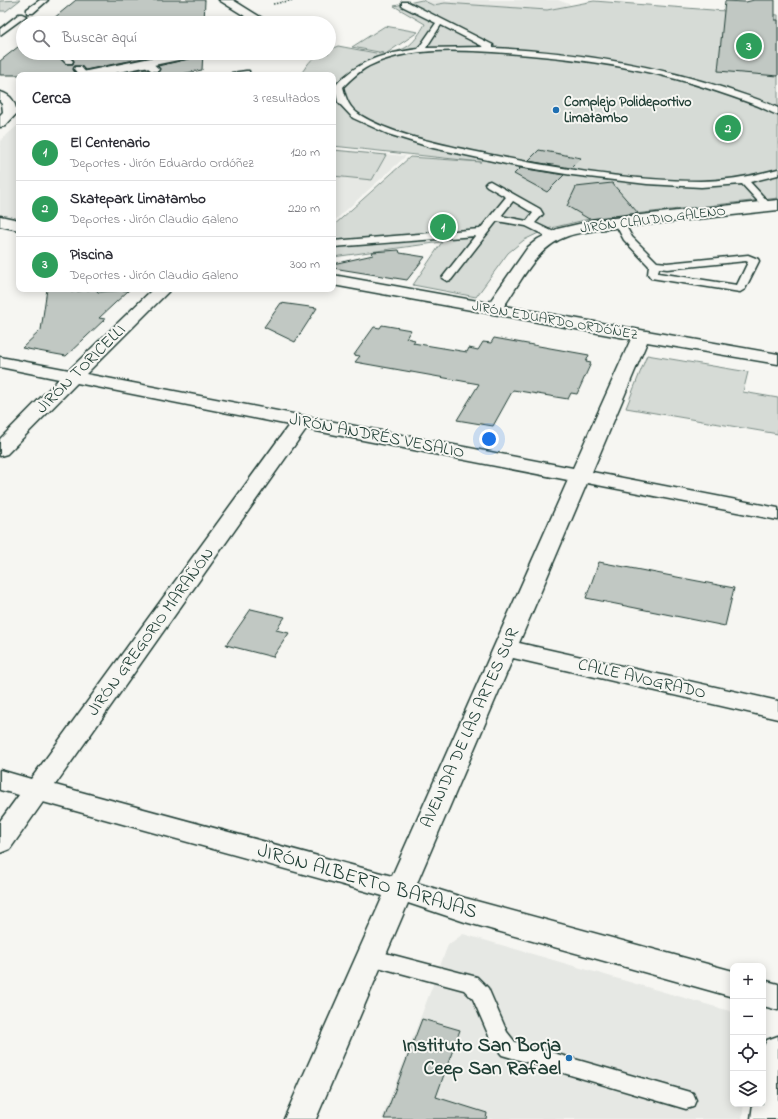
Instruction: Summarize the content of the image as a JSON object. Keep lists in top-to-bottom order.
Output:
{
  "streets": {
    "street": [
      "JIRÓN CLAUDIO GALENO",
      "JIRÓN EDUARDO ORDÓÑEZ",
      "JIRÓN TORICELLI",
      "JIRÓN ANDRÉS VESALIO",
      "JIRÓN GREGORIO MARAÑÓN",
      "CALLE AVOGRADO",
      "AVENIDA DE LAS ARTES SUR",
      "JIRÓN ALBERTO BARAJAS"
    ]
  },
  "crossings": [
    ["JIRÓN CLAUDIO GALENO", "JIRÓN EDUARDO ORDÓÑEZ"],
    ["JIRÓN EDUARDO ORDÓÑEZ", "AVENIDA DE LAS ARTES SUR"],
    ["JIRÓN TORICELLI", "JIRÓN ANDRÉS VESALIO"],
    ["JIRÓN ANDRÉS VESALIO", "JIRÓN GREGORIO MARAÑÓN"],
    ["JIRÓN ANDRÉS VESALIO", "AVENIDA DE LAS ARTES SUR"],
    ["JIRÓN GREGORIO MARAÑÓN", "JIRÓN ALBERTO BARAJAS"],
    ["CALLE AVOGRADO", "AVENIDA DE LAS ARTES SUR"],
    ["AVENIDA DE LAS ARTES SUR", "JIRÓN ALBERTO BARAJAS"]
  ],
  "places": ["Complejo Polideportivo Limatambo", "Instituto San Borja Ceep San Rafael"],
  "page": {
    "search": "Buscar aquí",
    "pins": ["3", "2", "1"],
    "heading": ["Cerca", "3 resultados"],
    "list": [
      {
        "mark": "1",
        "name": "El Centenario",
        "note": "Deportes · Jirón Eduardo Ordóñez",
        "value": "120 m"
      },
      {
        "mark": "2",
        "name": "Skatepark Limatambo",
        "note": "Deportes · Jirón Claudio Galeno",
        "value": "220 m"
      },
      {
        "mark": "3",
        "name": "Piscina",
        "note": "Deportes · Jirón Claudio Galeno",
        "value": "300 m"
      }
    ],
    "map_buttons": ["+", "−"]
  }
}
